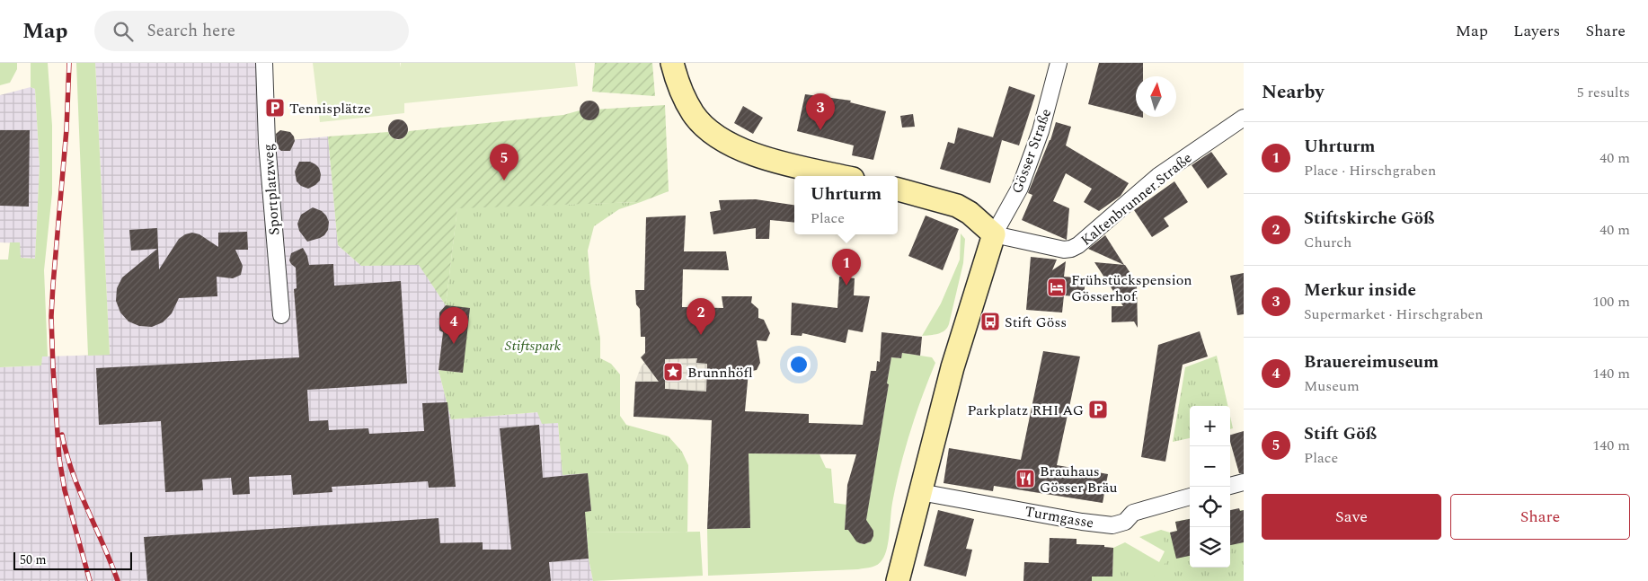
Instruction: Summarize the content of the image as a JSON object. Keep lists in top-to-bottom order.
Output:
{
  "streets": {
    "street": [
      "Gösser Straße",
      "Sportplatzweg",
      "Kaltenbrunner Straße",
      "Turmgasse"
    ]
  },
  "crossings": [
    ["Gösser Straße", "Kaltenbrunner Straße"]
  ],
  "parks": ["Stiftspark"],
  "places": {
    "parking": ["Tennisplätze", "Parkplatz RHI AG"],
    "hotel": ["Frühstückspension Gösserhof"],
    "bus stop": ["Stift Göss"],
    "place": ["Brunnhöfl"],
    "restaurant": ["Brauhaus Gösser Bräu"]
  },
  "scale_bar": "50 m",
  "north": "top",
  "page": {
    "header": "Map",
    "search": "Search here",
    "nav": ["Map", "Layers", "Share"],
    "heading": ["Nearby", "5 results"],
    "pins": [
      "3",
      "5",
      "1",
      "2",
      "4"
    ],
    "list": [
      {
        "mark": "1",
        "name": "Uhrturm",
        "note": "Place · Hirschgraben",
        "value": "40 m"
      },
      {
        "mark": "2",
        "name": "Stiftskirche Göß",
        "note": "Church",
        "value": "40 m"
      },
      {
        "mark": "3",
        "name": "Merkur inside",
        "note": "Supermarket · Hirschgraben",
        "value": "100 m"
      },
      {
        "mark": "4",
        "name": "Brauereimuseum",
        "note": "Museum",
        "value": "140 m"
      },
      {
        "mark": "5",
        "name": "Stift Göß",
        "note": "Place",
        "value": "140 m"
      }
    ],
    "popup": ["Uhrturm", "Place"],
    "map_buttons": ["+", "−"],
    "buttons": ["Save", "Share"],
    "scale": "50 m"
  }
}
